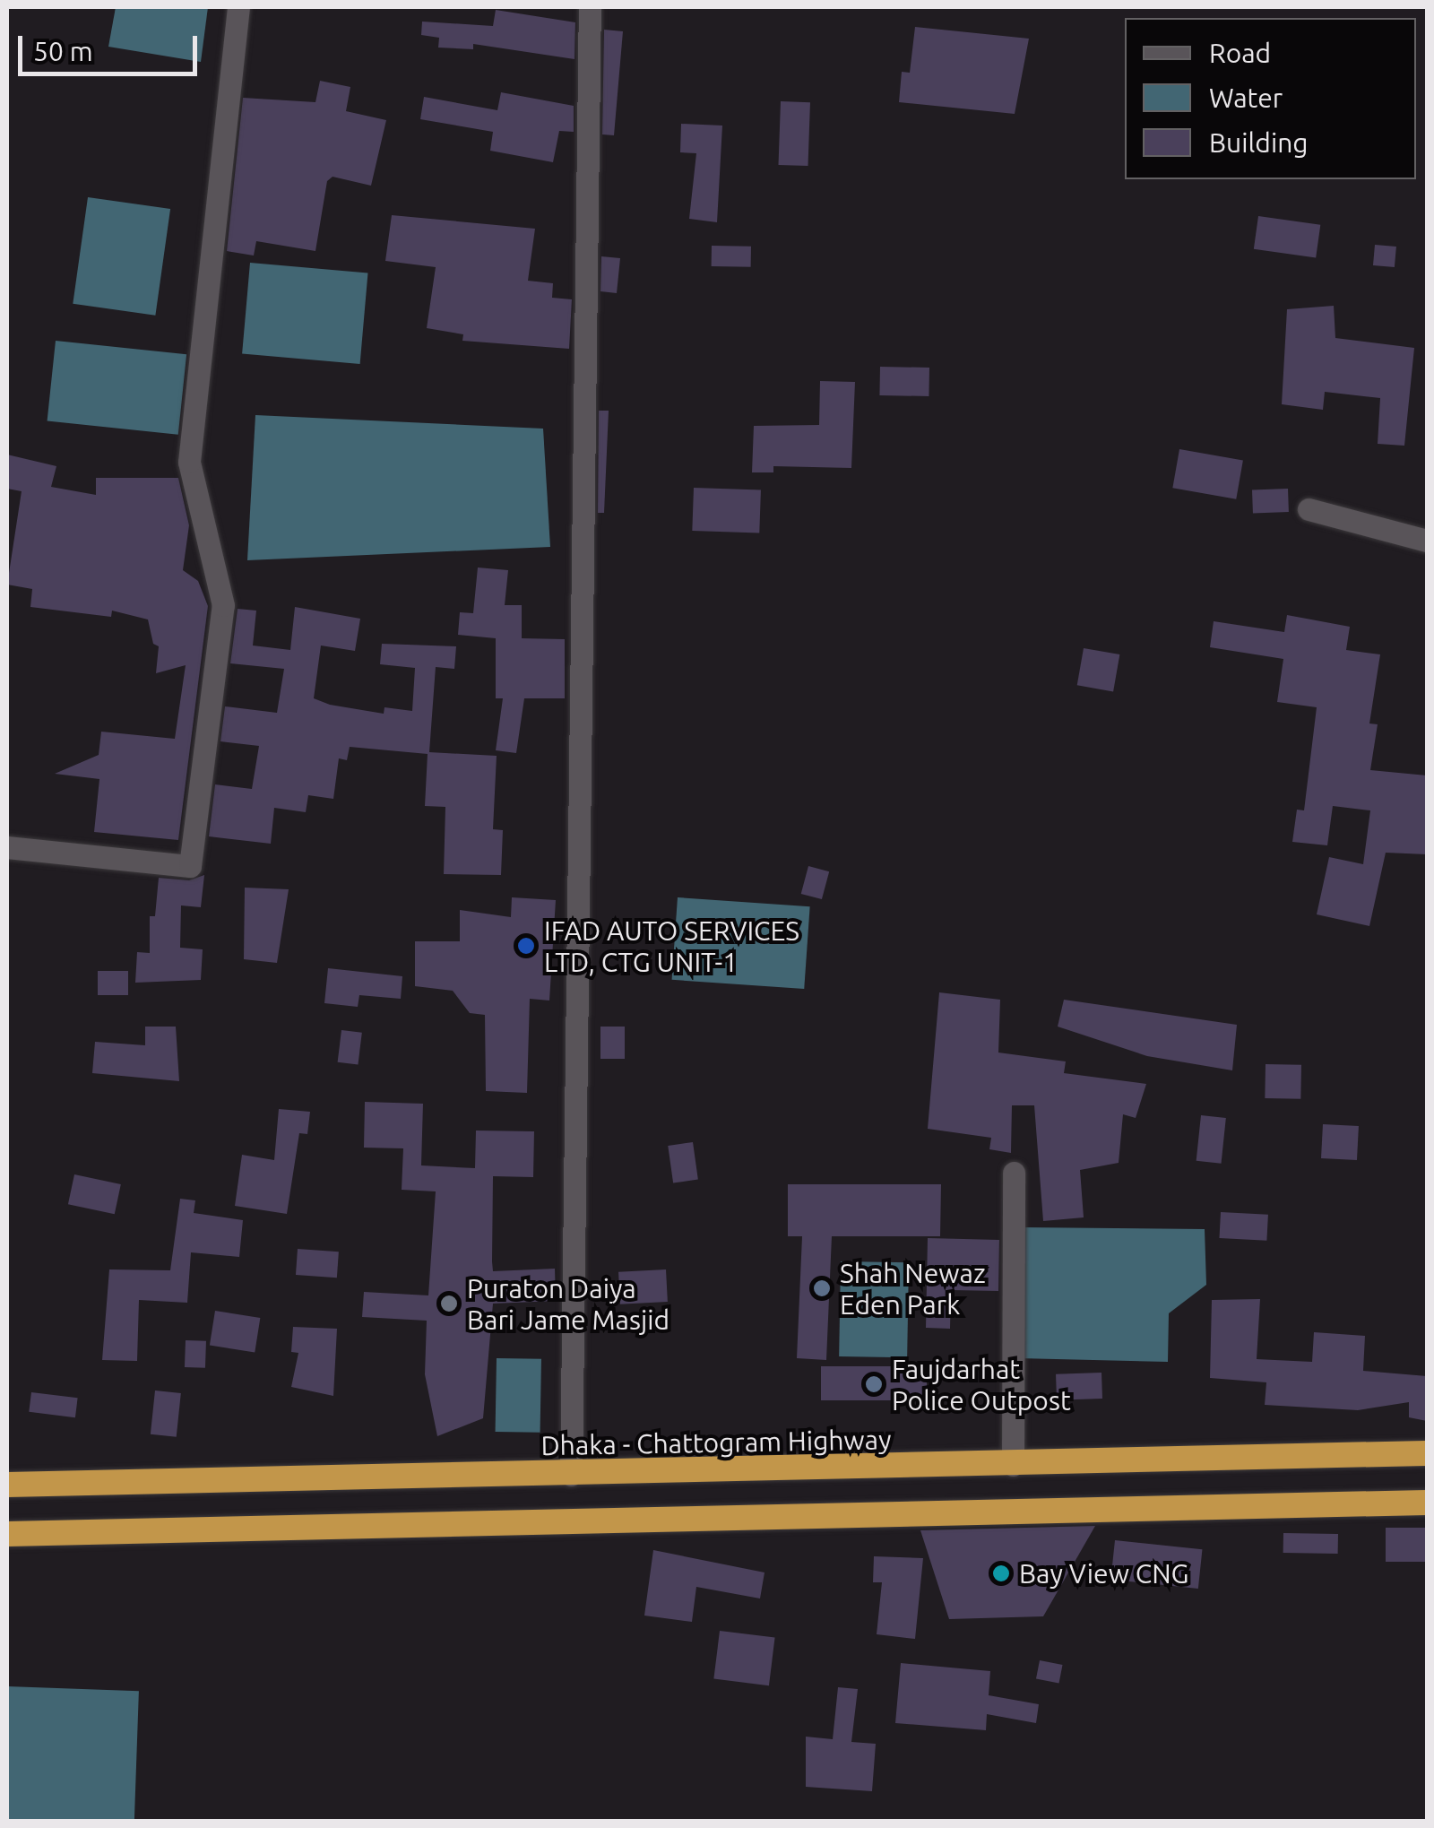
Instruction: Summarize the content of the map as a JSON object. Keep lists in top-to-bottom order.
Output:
{
  "streets": {
    "highway": ["Dhaka - Chattogram Highway"]
  },
  "places": [
    "IFAD AUTO SERVICES LTD, CTG UNIT-1",
    "Shah Newaz Eden Park",
    "Puraton Daiya Bari Jame Masjid",
    "Faujdarhat Police Outpost",
    "Bay View CNG"
  ],
  "legend": ["Road", "Water", "Building"],
  "scale_bar": "50 m"
}
